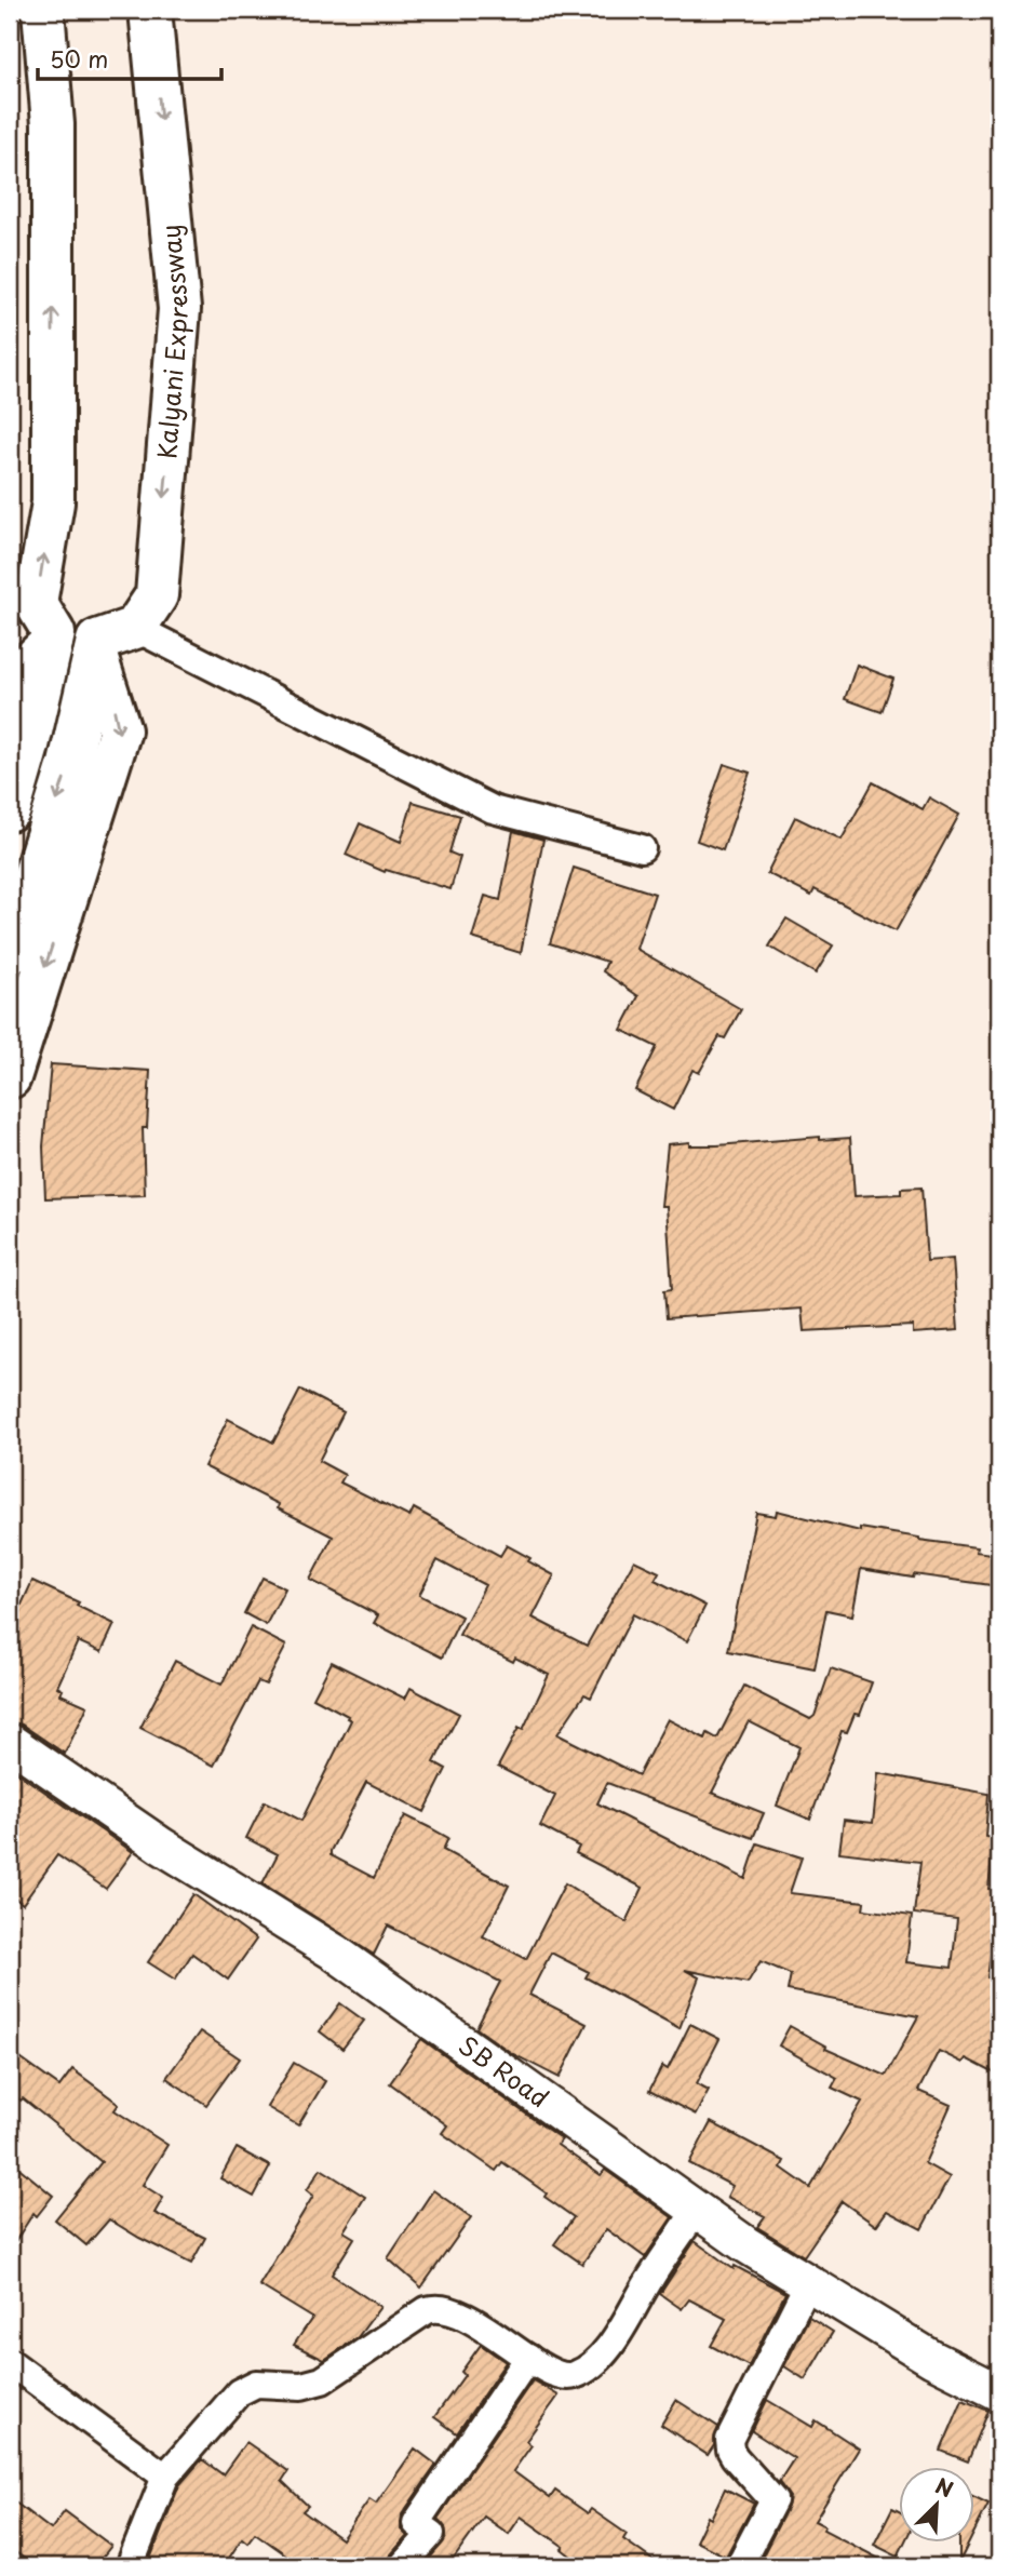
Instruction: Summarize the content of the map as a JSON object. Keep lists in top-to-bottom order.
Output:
{
  "streets": {
    "highway": ["Kalyani Expressway"],
    "street": ["SB Road"]
  },
  "scale_bar": "50 m",
  "north": "top right"
}
